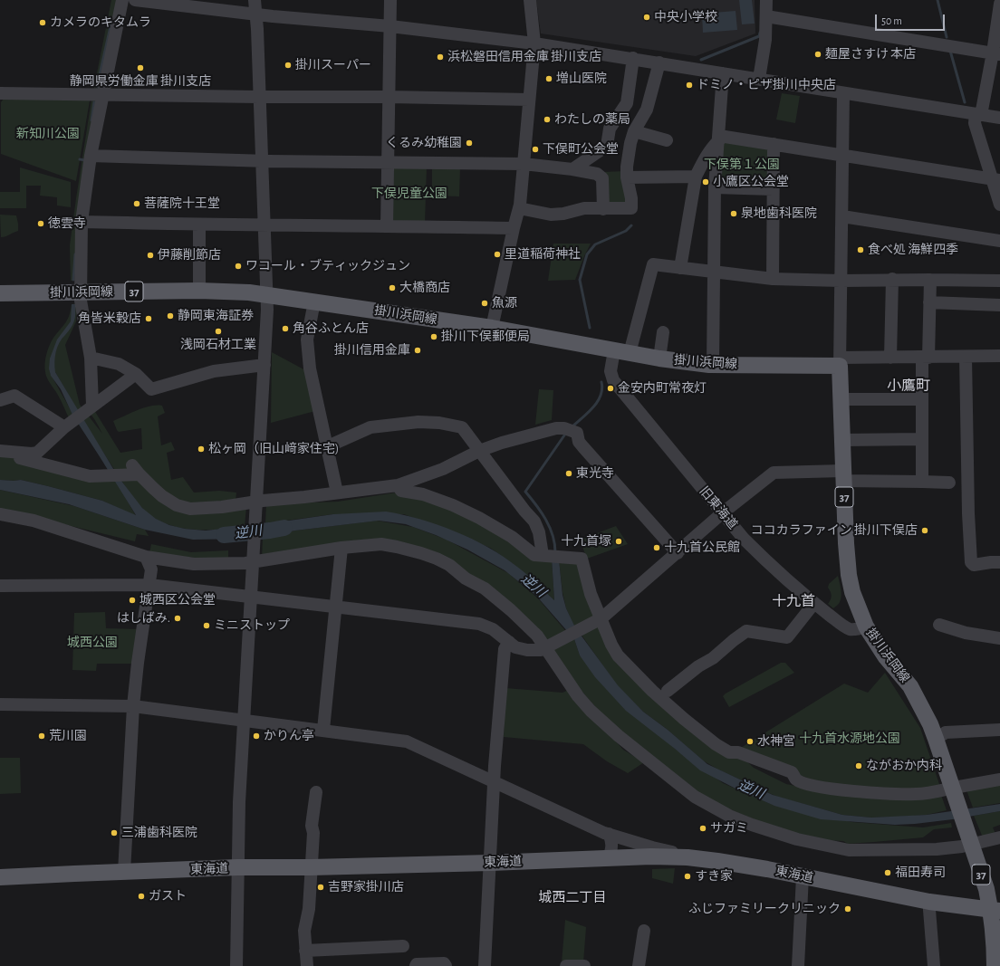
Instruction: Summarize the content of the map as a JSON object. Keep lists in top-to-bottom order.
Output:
{
  "streets": {
    "main road": ["37", "掛川浜岡線", "東海道"],
    "street": ["旧東海道"]
  },
  "crossings": [
    ["掛川浜岡線", "旧東海道"],
    ["掛川浜岡線", "東海道"]
  ],
  "districts": ["小鷹町", "十九首", "城西二丁目"],
  "water": ["逆川"],
  "parks": [
    "新知川公園",
    "下俣第１公園",
    "下俣児童公園",
    "城西公園",
    "十九首水源地公園"
  ],
  "places": [
    "中央小学校",
    "カメラのキタムラ",
    "麺屋さすけ 本店",
    "浜松磐田信用金庫 掛川支店",
    "掛川スーパー",
    "静岡県労働金庫 掛川支店",
    "増山医院",
    "ドミノ・ピザ掛川中央店",
    "わたしの薬局",
    "くるみ幼稚園",
    "下俣町公会堂",
    "小鷹区公会堂",
    "菩薩院十王堂",
    "泉地歯科医院",
    "徳雲寺",
    "食べ処 海鮮四季",
    "里道稲荷神社",
    "伊藤削節店",
    "ワコール・ブティックジュン",
    "大橋商店",
    "魚源",
    "静岡東海証券",
    "角皆米穀店",
    "角谷ふとん店",
    "浅岡石材工業",
    "掛川下俣郵便局",
    "掛川信用金庫",
    "金安内町常夜灯",
    "松ヶ岡（旧山﨑家住宅)",
    "東光寺",
    "ココカラファイン 掛川下俣店",
    "十九首塚",
    "十九首公民館",
    "城西区公会堂",
    "はしばみ.",
    "ミニストップ",
    "荒川園",
    "かりん亭",
    "水神宮",
    "ながおか内科",
    "サガミ",
    "三浦歯科医院",
    "福田寿司",
    "すき家",
    "吉野家掛川店",
    "ガスト",
    "ふじファミリークリニック"
  ],
  "scale_bar": "50 m"
}
